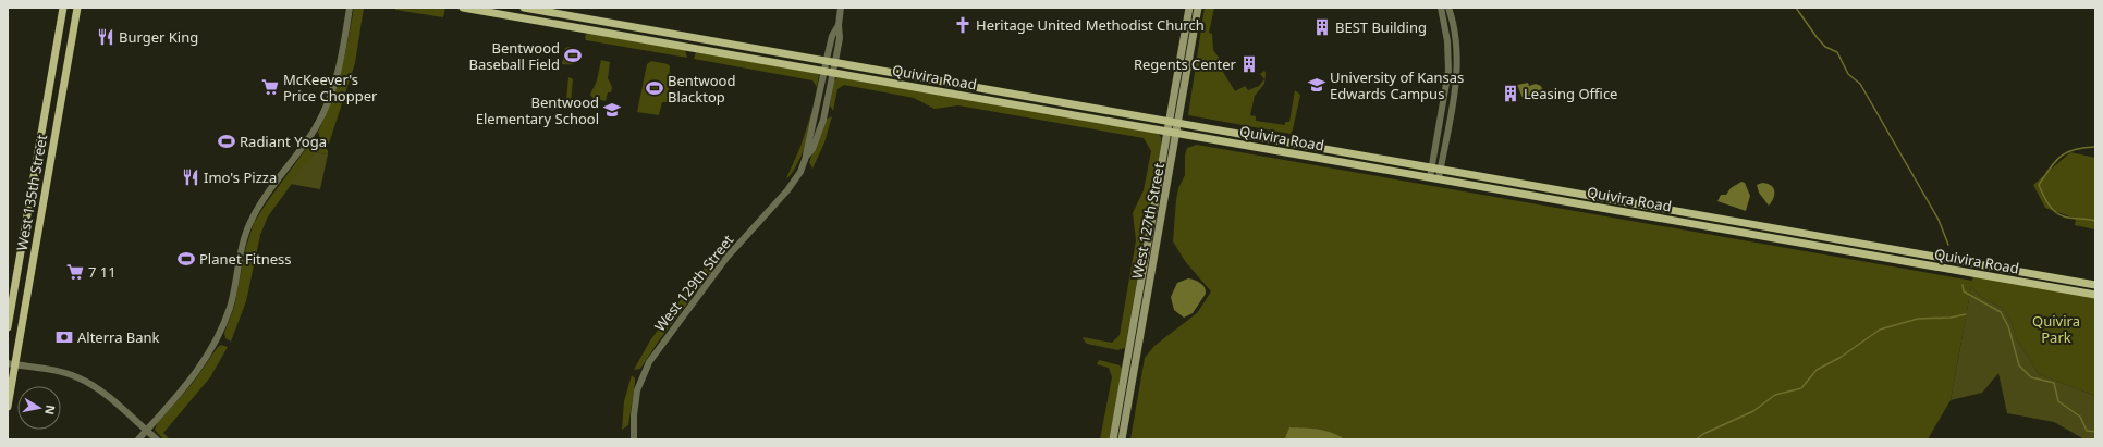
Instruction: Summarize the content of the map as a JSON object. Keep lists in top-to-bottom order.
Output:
{
  "streets": {
    "main road": ["Quivira Road", "West 135th Street", "West 127th Street"],
    "street": ["West 129th Street"]
  },
  "crossings": [
    ["Quivira Road", "West 127th Street"],
    ["Quivira Road", "West 129th Street"]
  ],
  "parks": ["Quivira Park"],
  "places": {
    "church": ["Heritage United Methodist Church"],
    "building": ["BEST Building", "Regents Center", "Leasing Office"],
    "restaurant": ["Burger King", "Imo's Pizza"],
    "sports": [
      "Bentwood Baseball Field",
      "Bentwood Blacktop",
      "Radiant Yoga",
      "Planet Fitness"
    ],
    "school or university": ["University of Kansas Edwards Campus", "Bentwood Elementary School"],
    "supermarket": ["McKeever's Price Chopper", "7 11"],
    "bank": ["Alterra Bank"]
  },
  "north": "right"
}
